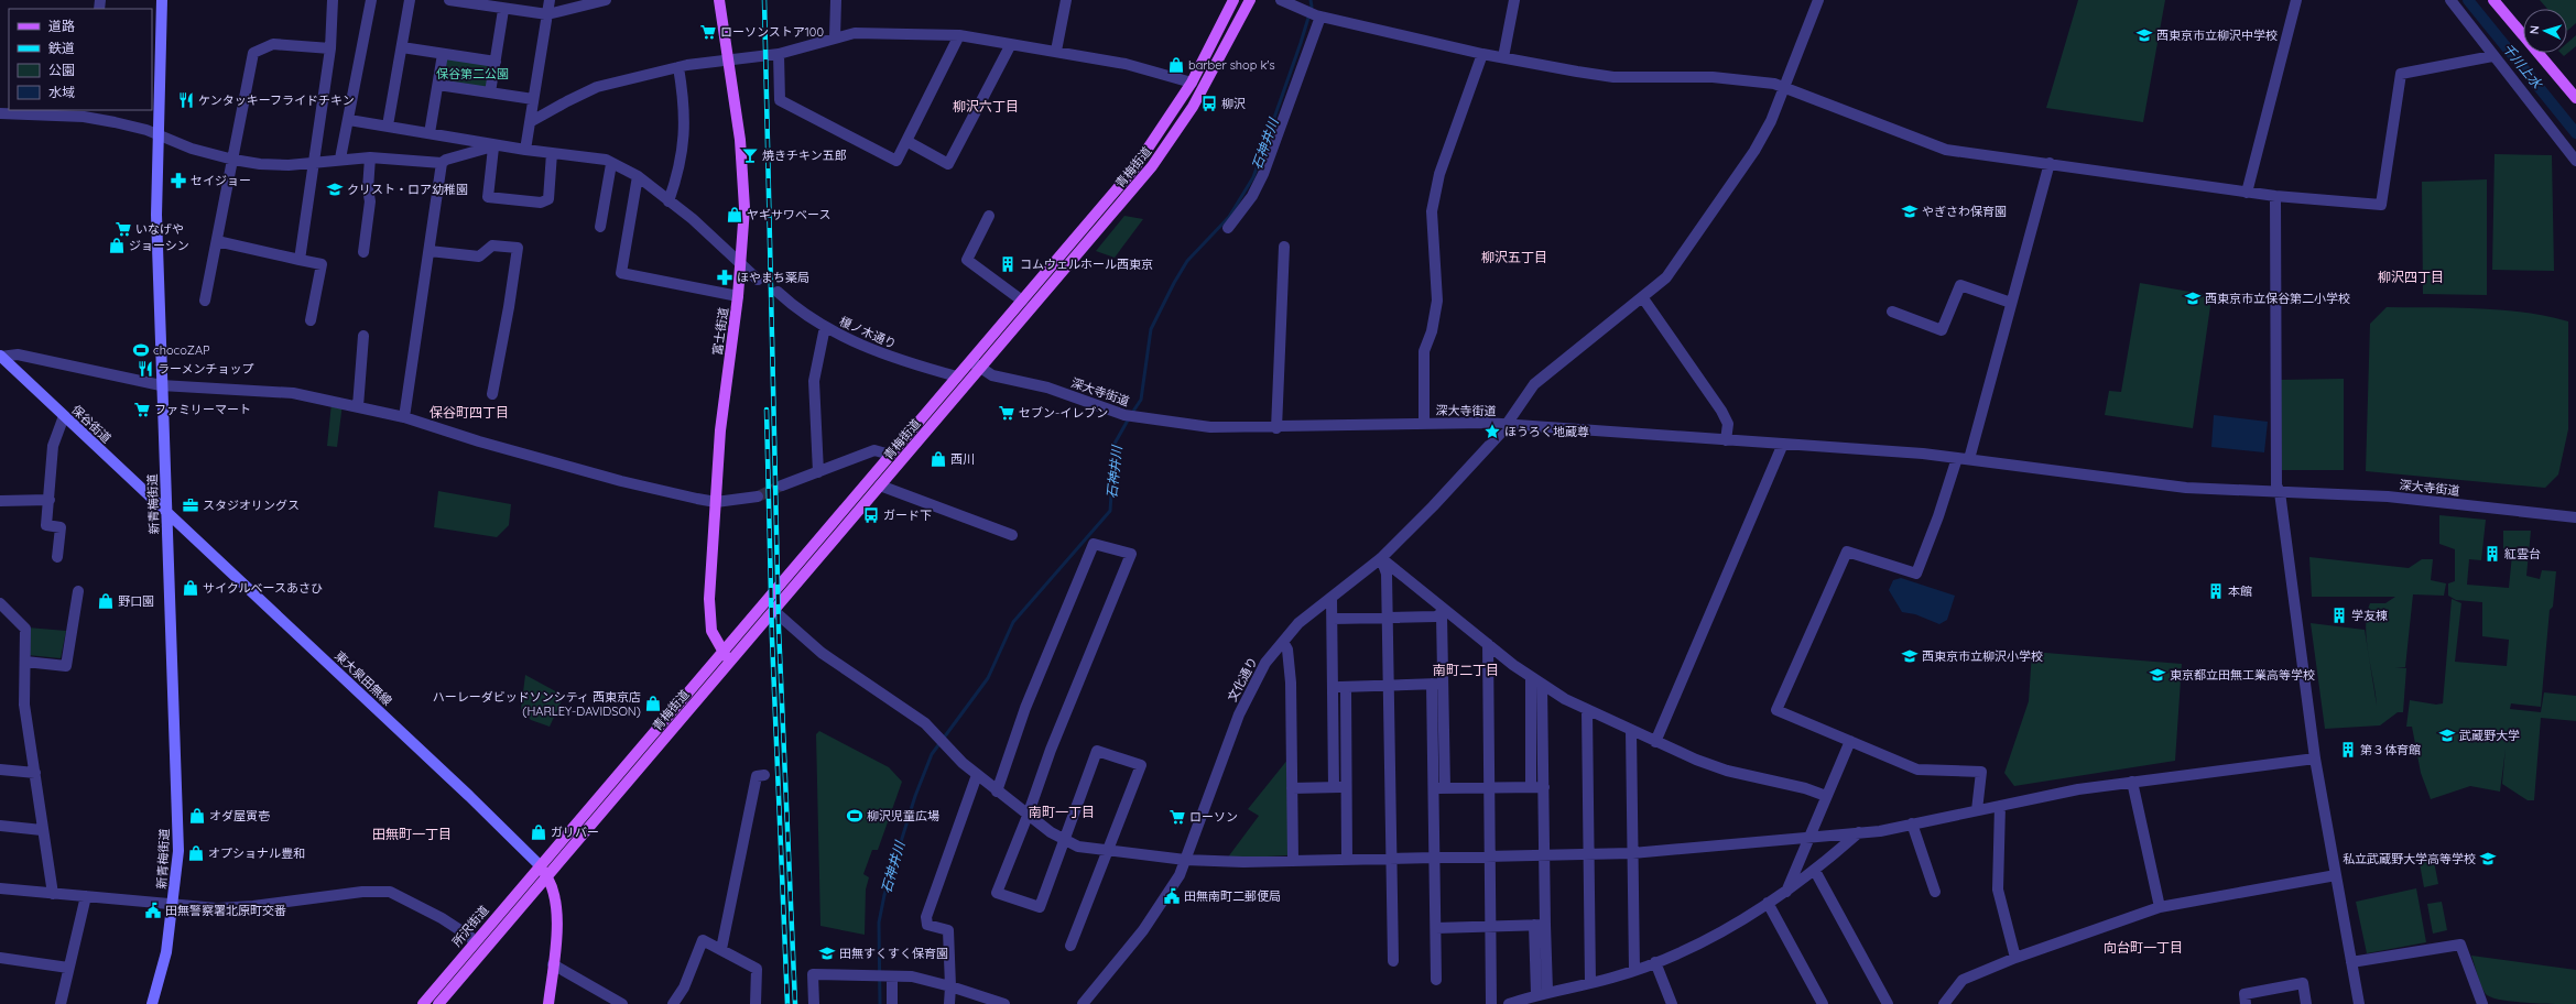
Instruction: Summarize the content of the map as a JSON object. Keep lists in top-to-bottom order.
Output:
{
  "streets": {
    "main road": [
      "青梅街道",
      "富士街道",
      "保谷街道",
      "新青梅街道",
      "東大泉田無線",
      "所沢街道"
    ],
    "street": ["榎ノ木通り", "深大寺街道", "文化通り"]
  },
  "crossings": [
    ["青梅街道", "富士街道"],
    ["青梅街道", "榎ノ木通り"],
    ["青梅街道", "深大寺街道"],
    ["青梅街道", "東大泉田無線"],
    ["青梅街道", "所沢街道"],
    ["深大寺街道", "文化通り"],
    ["保谷街道", "新青梅街道"],
    ["保谷街道", "東大泉田無線"],
    ["新青梅街道", "東大泉田無線"],
    ["東大泉田無線", "所沢街道"]
  ],
  "districts": [
    "柳沢六丁目",
    "柳沢五丁目",
    "柳沢四丁目",
    "保谷町四丁目",
    "南町二丁目",
    "南町一丁目",
    "田無町一丁目",
    "向台町一丁目"
  ],
  "water": ["千川上水", "石神井川"],
  "parks": ["保谷第二公園"],
  "places": {
    "supermarket": [
      "ローソンストア100",
      "いなげや",
      "ファミリーマート",
      "セブン-イレブン",
      "ローソン"
    ],
    "school or university": [
      "西東京市立柳沢中学校",
      "クリスト・ロア幼稚園",
      "やぎさわ保育園",
      "西東京市立保谷第二小学校",
      "西東京市立柳沢小学校",
      "東京都立田無工業高等学校",
      "武蔵野大学",
      "私立武蔵野大学高等学校",
      "田無すくすく保育園"
    ],
    "shop": [
      "barber shop k's",
      "ヤギサワベース",
      "ジョーシン",
      "西川",
      "サイクルベースあさひ",
      "野口園",
      "ハーレーダビッドソンシティ 西東京店 (HARLEY-DAVIDSON)",
      "オダ屋寅壱",
      "ガリバー",
      "オプショナル豊和"
    ],
    "restaurant": ["ケンタッキーフライドチキン", "ラーメンチョップ"],
    "bus stop": ["柳沢", "ガード下"],
    "bar": ["焼きチキン五郎"],
    "pharmacy": ["セイジョー", "ほやまち薬局"],
    "building": [
      "コムウェルホール西東京",
      "紅雲台",
      "本館",
      "学友棟",
      "第３体育館"
    ],
    "sports": ["chocoZAP", "柳沢児童広場"],
    "place": ["ほうろく地蔵尊"],
    "office": ["スタジオリングス"],
    "public building": ["田無南町二郵便局", "田無警察署北原町交番"]
  },
  "legend": [
    "道路",
    "鉄道",
    "公園",
    "水域"
  ],
  "north": "left"
}
